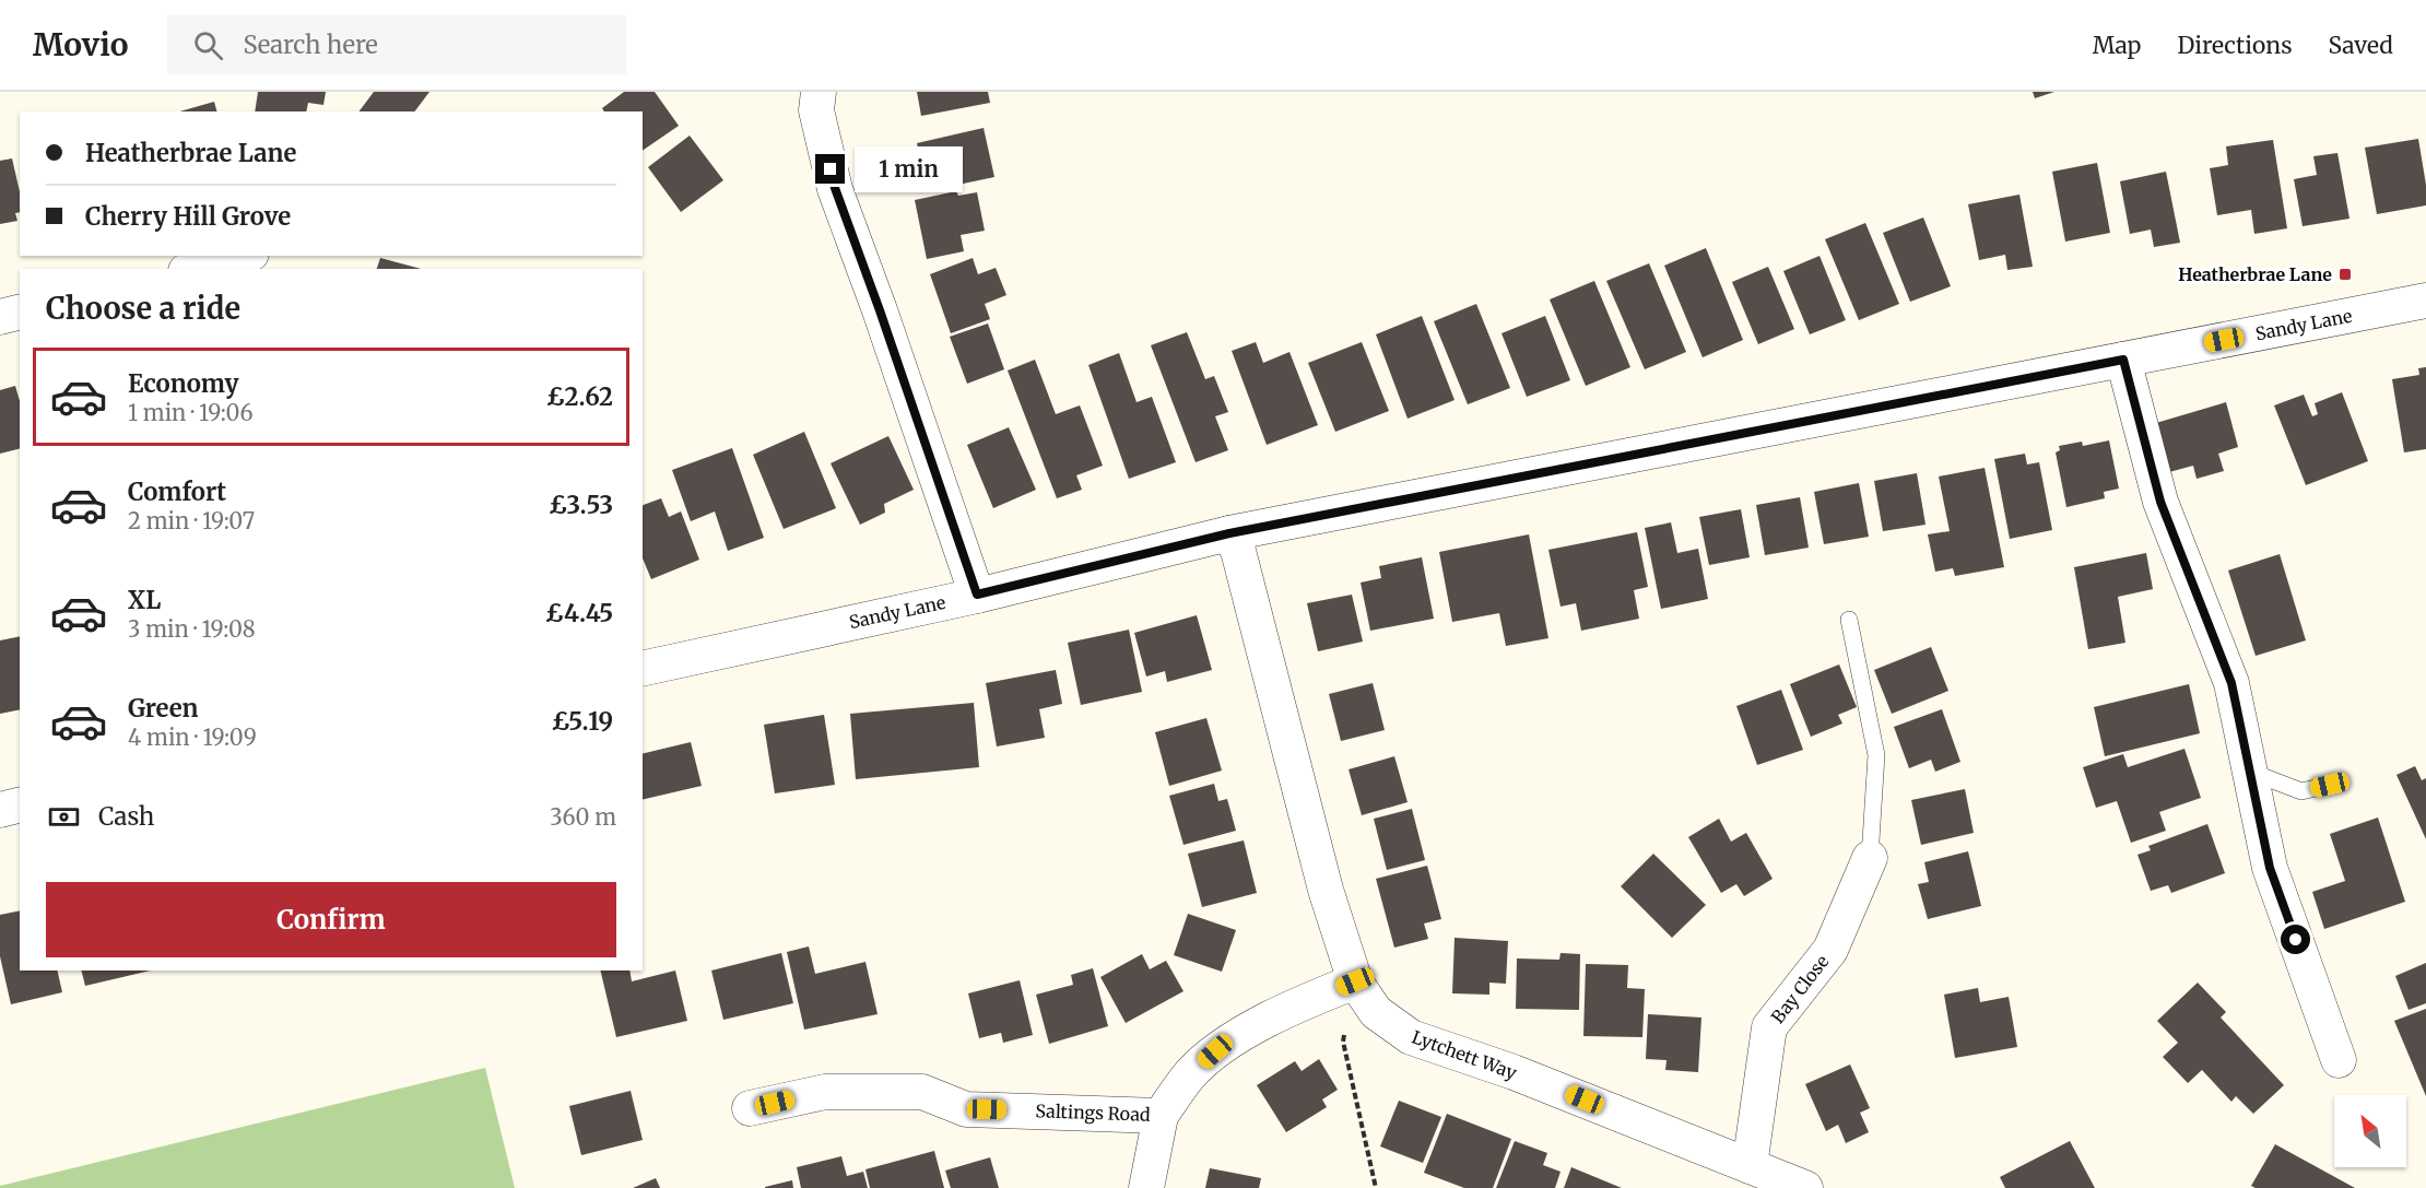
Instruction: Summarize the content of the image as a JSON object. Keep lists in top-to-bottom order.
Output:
{
  "streets": {
    "street": [
      "Sandy Lane",
      "Bay Close",
      "Lytchett Way",
      "Saltings Road"
    ]
  },
  "crossings": [
    ["Sandy Lane", "Lytchett Way"],
    ["Bay Close", "Lytchett Way"],
    ["Lytchett Way", "Saltings Road"]
  ],
  "places": {
    "transit": ["Heatherbrae Lane"]
  },
  "north": "top left",
  "page": {
    "header": "Movio",
    "search": "Search here",
    "nav": ["Map", "Directions", "Saved"],
    "banner": ["Heatherbrae Lane", "Cherry Hill Grove"],
    "bubble": "1 min",
    "heading": "Choose a ride",
    "list": [
      {
        "name": "Economy",
        "note": "1 min · 19:06",
        "value": "£2.62"
      },
      {
        "name": "Comfort",
        "note": "2 min · 19:07",
        "value": "£3.53"
      },
      {
        "name": "XL",
        "note": "3 min · 19:08",
        "value": "£4.45"
      },
      {
        "name": "Green",
        "note": "4 min · 19:09",
        "value": "£5.19"
      }
    ],
    "pay": ["Cash", "360 m"],
    "buttons": "Confirm"
  }
}
